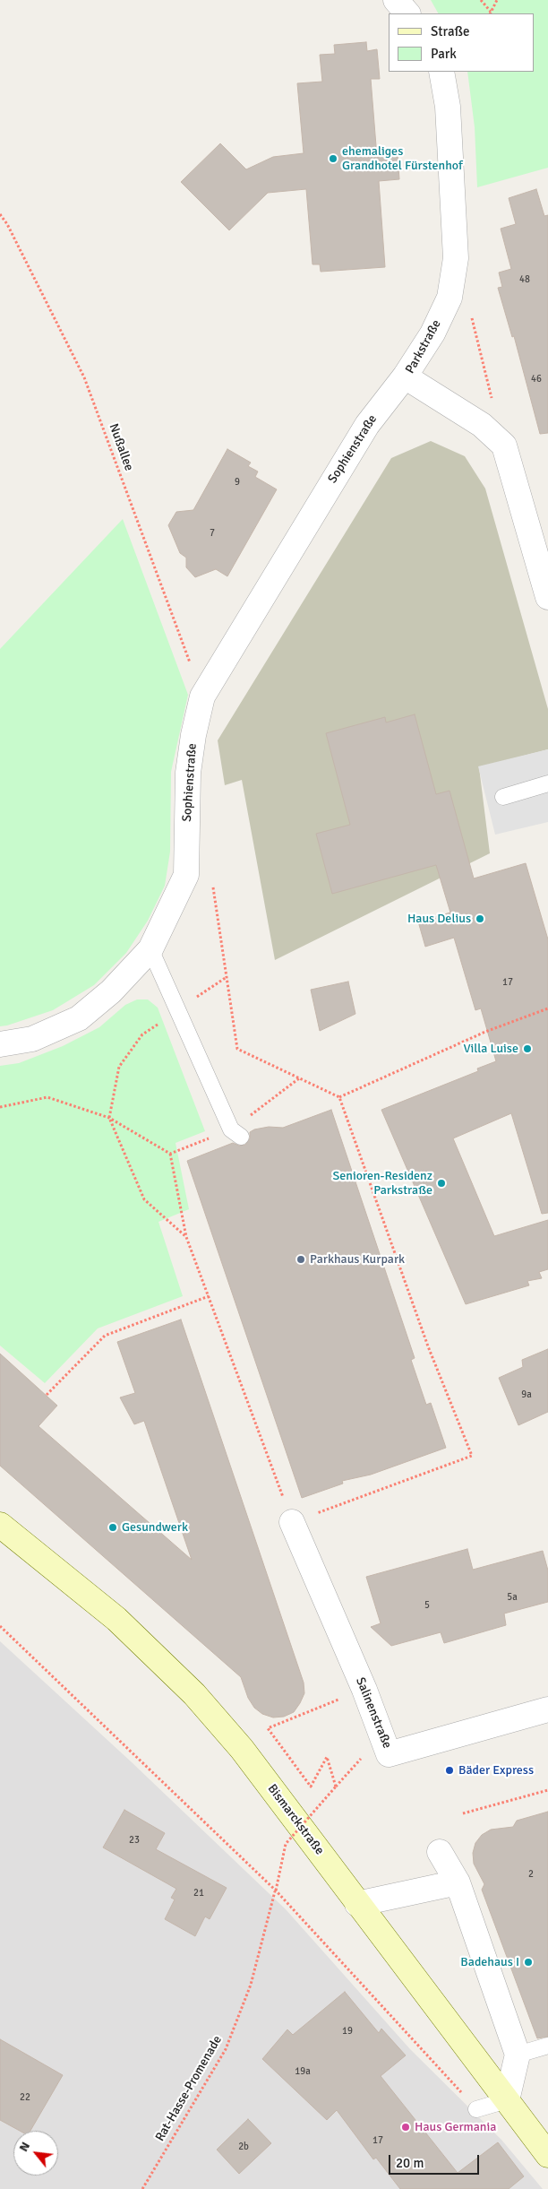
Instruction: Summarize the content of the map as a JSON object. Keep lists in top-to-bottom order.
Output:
{
  "streets": {
    "main road": ["Bismarckstraße"],
    "street": ["Parkstraße", "Sophienstraße", "Salinenstraße"],
    "path": ["Nußallee", "Rat-Hasse-Promenade"]
  },
  "crossings": [
    ["Parkstraße", "Sophienstraße"],
    ["Nußallee", "Sophienstraße"]
  ],
  "places": [
    "ehemaliges Grandhotel Fürstenhof",
    "Haus Delius",
    "Villa Luise",
    "Senioren-Residenz Parkstraße",
    "Parkhaus Kurpark",
    "Gesundwerk",
    "Bäder Express",
    "Badehaus I",
    "Haus Germania"
  ],
  "house_numbers": [
    "48",
    "46",
    "9",
    "7",
    "17",
    "9a",
    "5a",
    "5",
    "23",
    "2",
    "21",
    "19",
    "19a",
    "22",
    "17",
    "2b"
  ],
  "legend": ["Straße", "Park"],
  "scale_bar": "20 m",
  "north": "top left"
}
